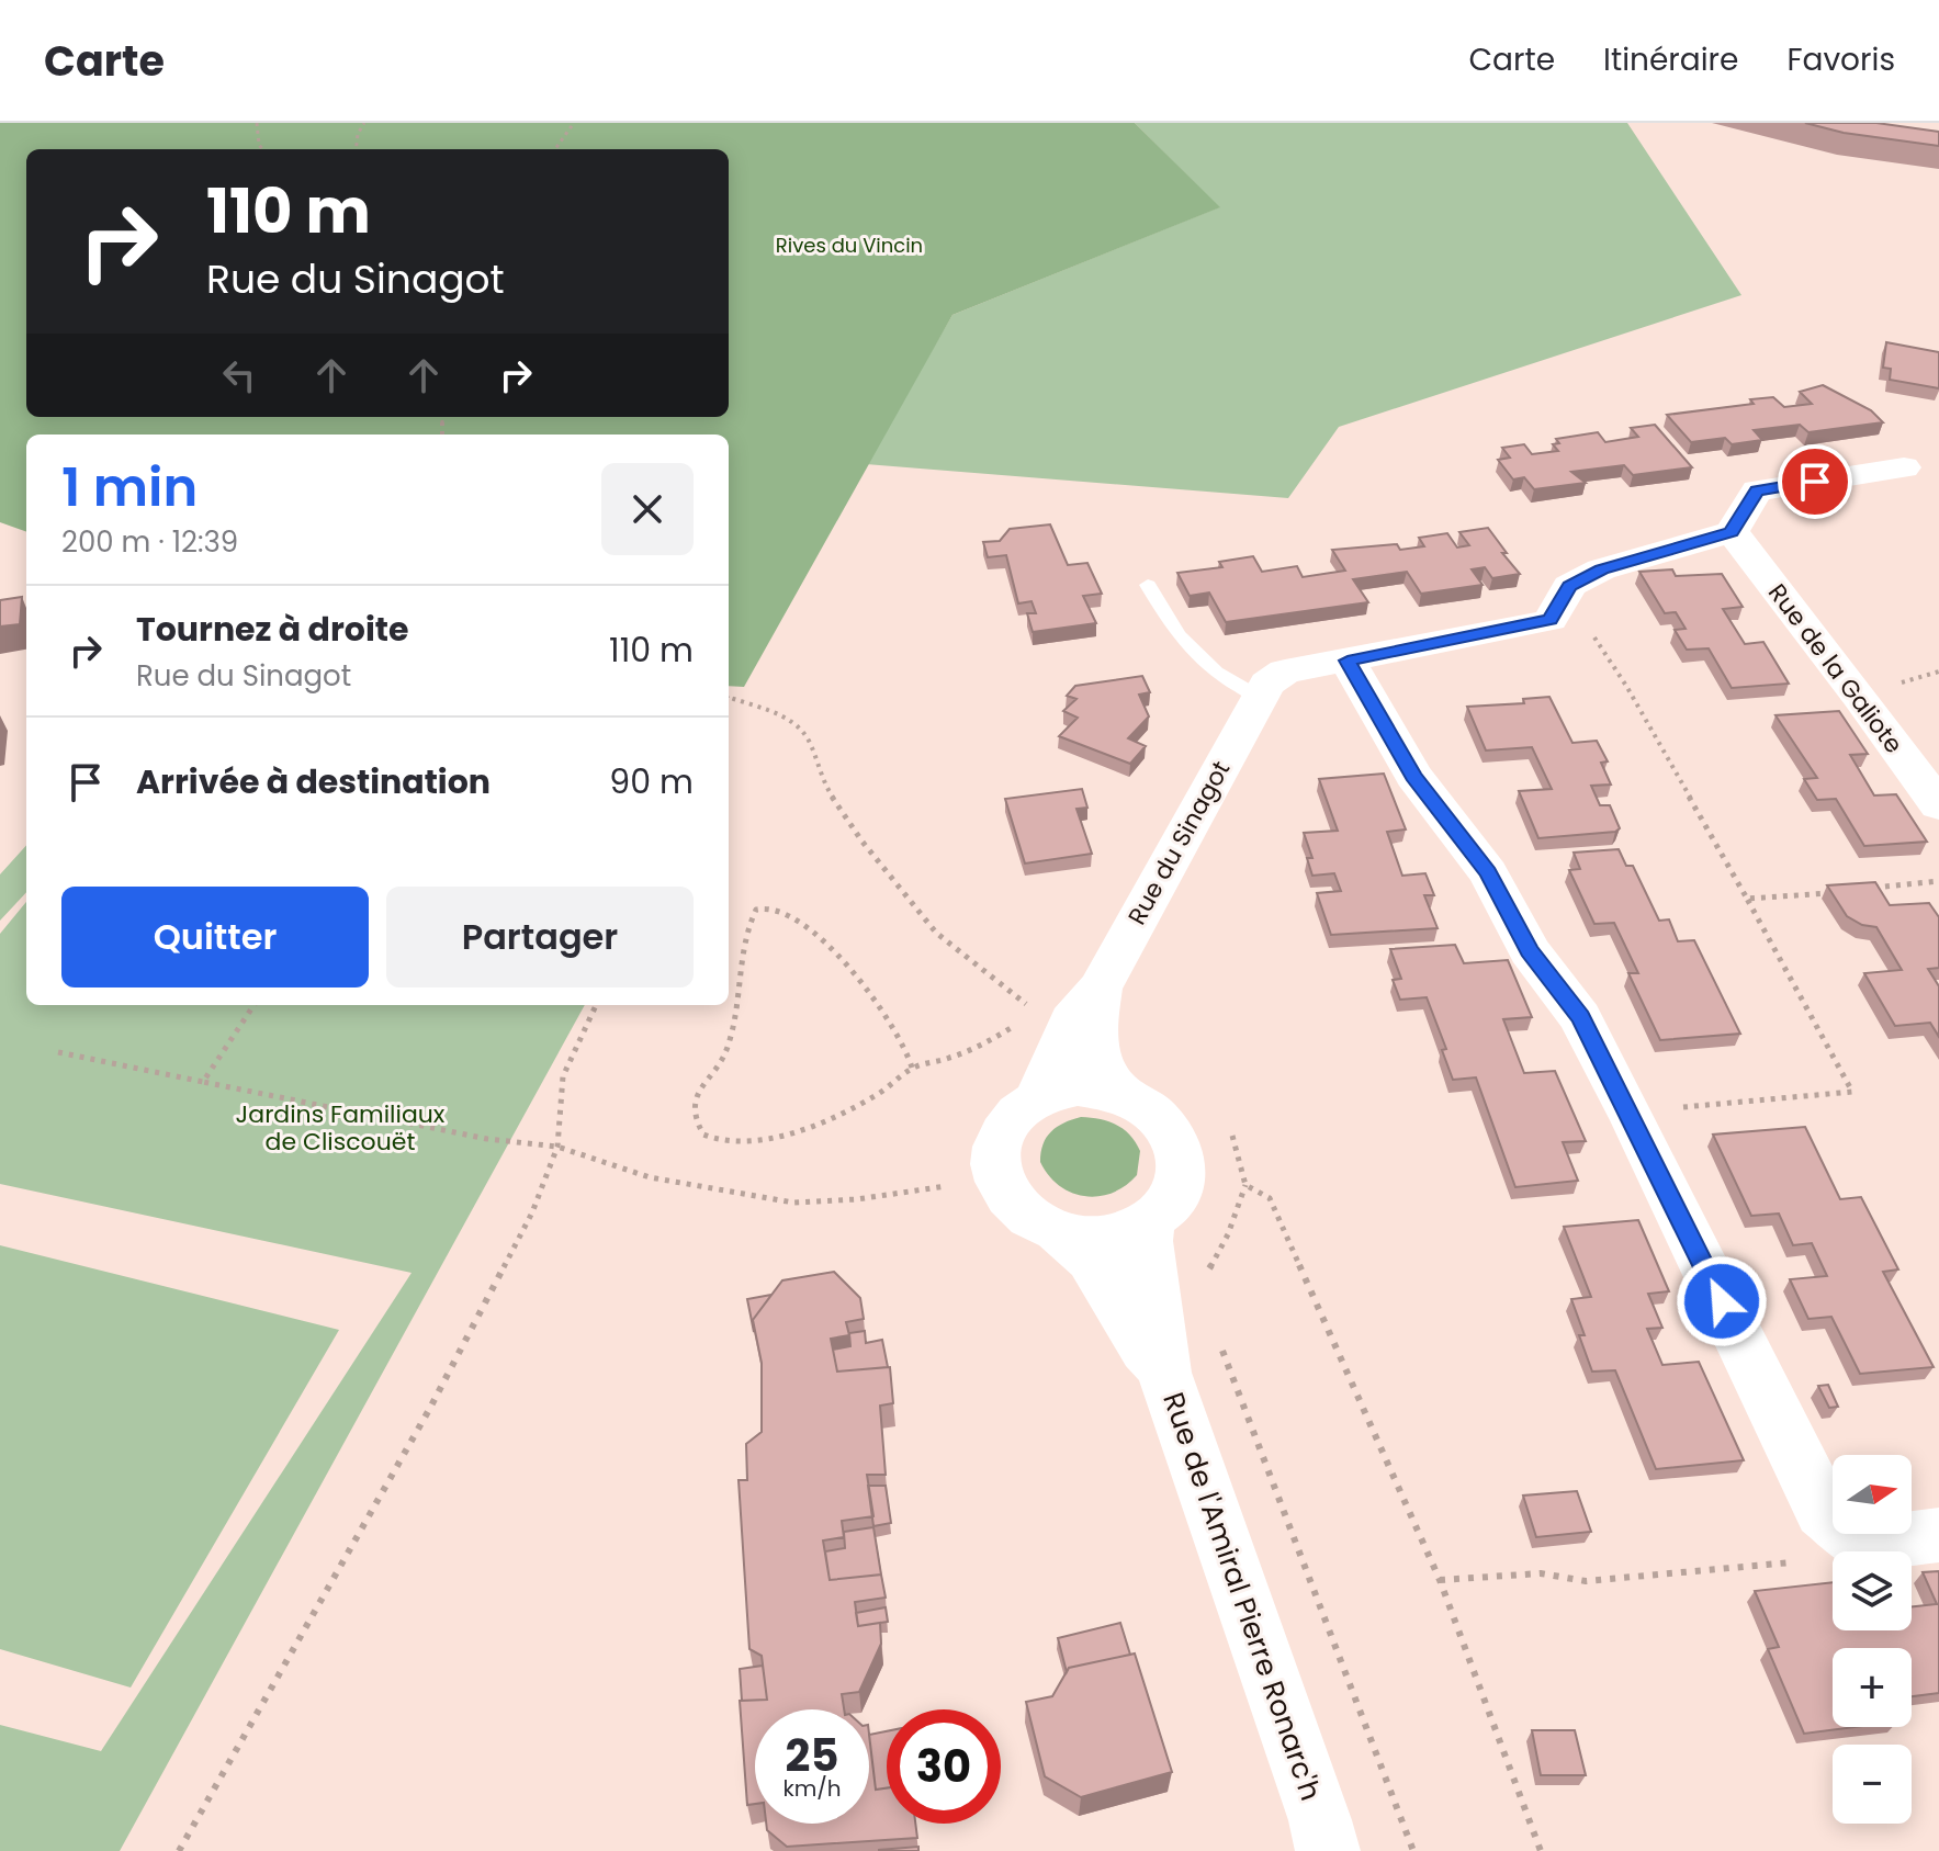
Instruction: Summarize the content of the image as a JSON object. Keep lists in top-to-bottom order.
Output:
{
  "streets": {
    "street": ["Rue de la Galiote", "Rue du Sinagot", "Rue de l'Amiral Pierre Ronarc'h"]
  },
  "crossings": [
    ["Rue de la Galiote", "Rue du Sinagot"],
    ["Rue du Sinagot", "Rue de l'Amiral Pierre Ronarc'h"]
  ],
  "parks": ["Rives du Vincin", "Jardins Familiaux de Cliscouët"],
  "north": "right",
  "page": {
    "header": "Carte",
    "nav": ["Carte", "Itinéraire", "Favoris"],
    "turn": ["110 m", "Rue du Sinagot"],
    "heading": ["1 min", "200 m · 12:39"],
    "list": [
      {
        "name": "Tournez à droite",
        "note": "Rue du Sinagot",
        "value": "110 m"
      },
      {
        "name": "Arrivée à destination",
        "value": "90 m"
      }
    ],
    "buttons": ["Quitter", "Partager"],
    "map_buttons": ["+", "−"],
    "speed": "25 km/h",
    "limit": "30"
  }
}
